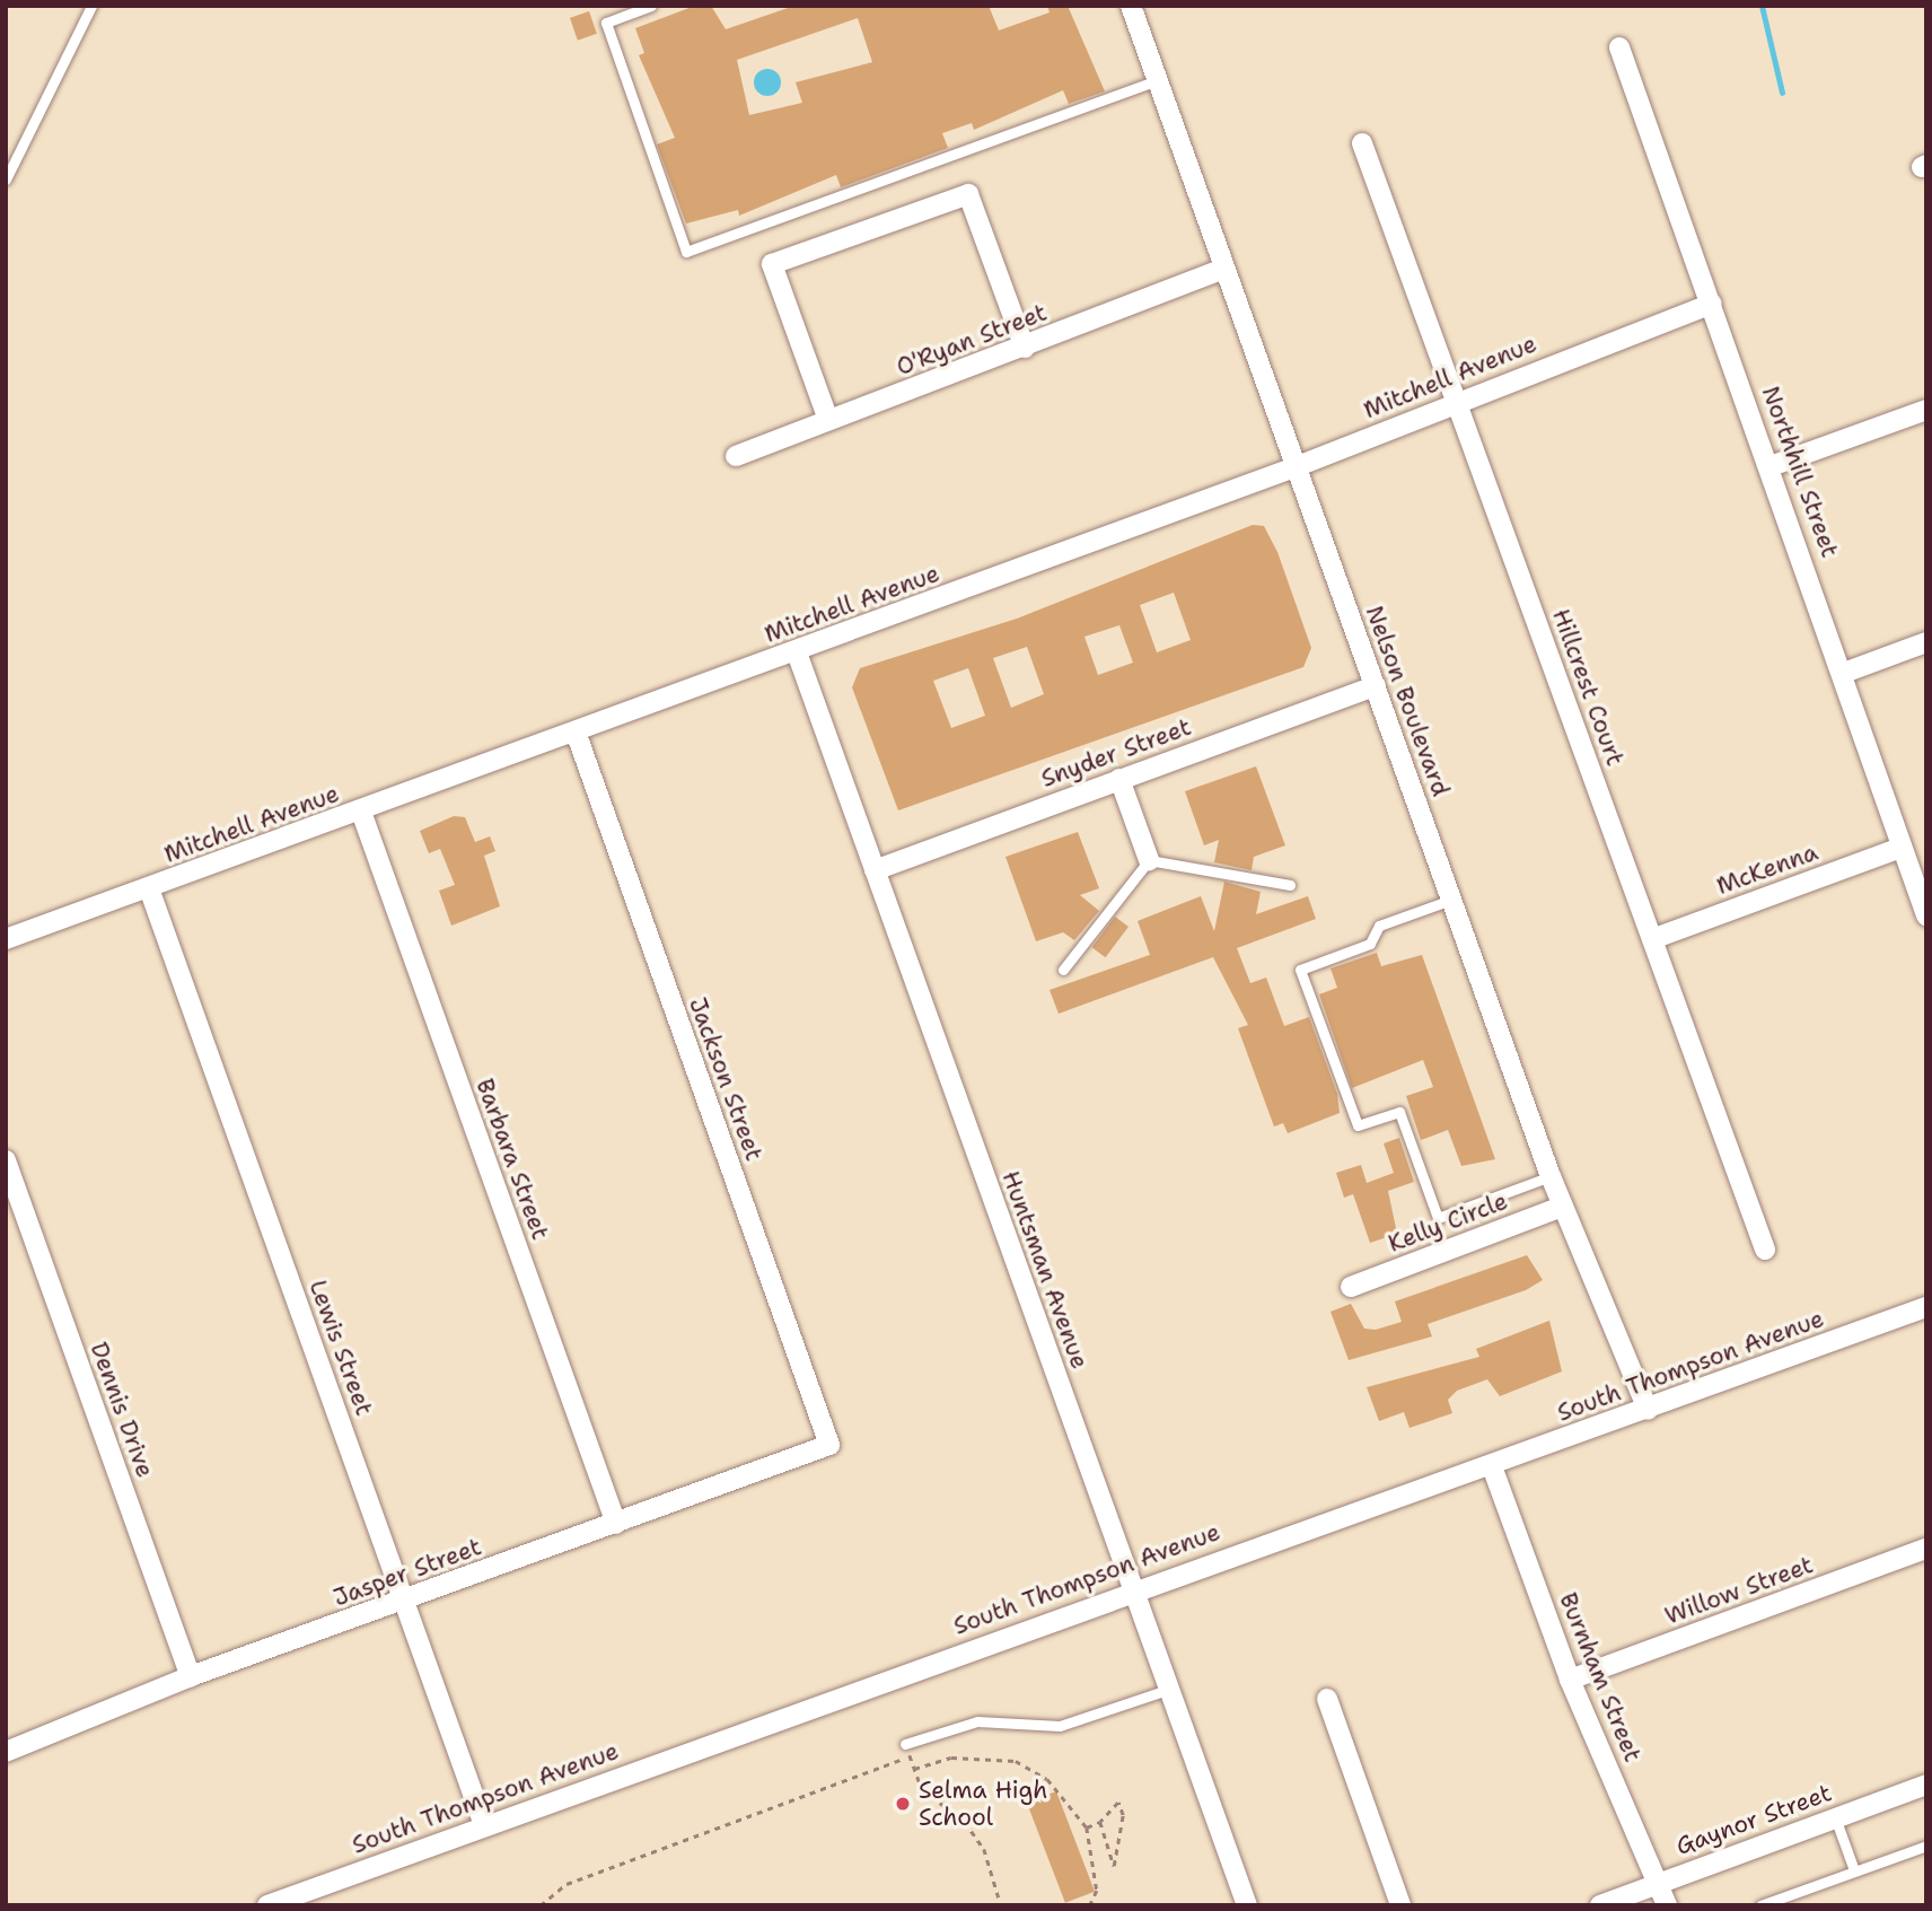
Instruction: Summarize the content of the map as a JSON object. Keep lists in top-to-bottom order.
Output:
{
  "streets": {
    "street": [
      "O'Ryan Street",
      "Mitchell Avenue",
      "Northhill Street",
      "Hillcrest Court",
      "Nelson Boulevard",
      "Snyder Street",
      "McKenna",
      "Jackson Street",
      "Barbara Street",
      "Kelly Circle",
      "Huntsman Avenue",
      "Lewis Street",
      "South Thompson Avenue",
      "Dennis Drive",
      "Jasper Street",
      "Willow Street",
      "Burnham Street",
      "Gaynor Street"
    ]
  },
  "crossings": [
    ["O'Ryan Street", "Nelson Boulevard"],
    ["Mitchell Avenue", "Northhill Street"],
    ["Mitchell Avenue", "Hillcrest Court"],
    ["Mitchell Avenue", "Nelson Boulevard"],
    ["Mitchell Avenue", "Jackson Street"],
    ["Mitchell Avenue", "Barbara Street"],
    ["Mitchell Avenue", "Huntsman Avenue"],
    ["Mitchell Avenue", "Lewis Street"],
    ["Northhill Street", "McKenna"],
    ["Hillcrest Court", "McKenna"],
    ["Nelson Boulevard", "Snyder Street"],
    ["Nelson Boulevard", "Kelly Circle"],
    ["Nelson Boulevard", "South Thompson Avenue"],
    ["Snyder Street", "Huntsman Avenue"],
    ["Jackson Street", "Jasper Street"],
    ["Barbara Street", "Jasper Street"],
    ["Huntsman Avenue", "South Thompson Avenue"],
    ["Lewis Street", "South Thompson Avenue"],
    ["Lewis Street", "Jasper Street"],
    ["South Thompson Avenue", "Burnham Street"],
    ["Dennis Drive", "Jasper Street"],
    ["Willow Street", "Burnham Street"],
    ["Burnham Street", "Gaynor Street"]
  ],
  "places": ["Selma High School"]
}
